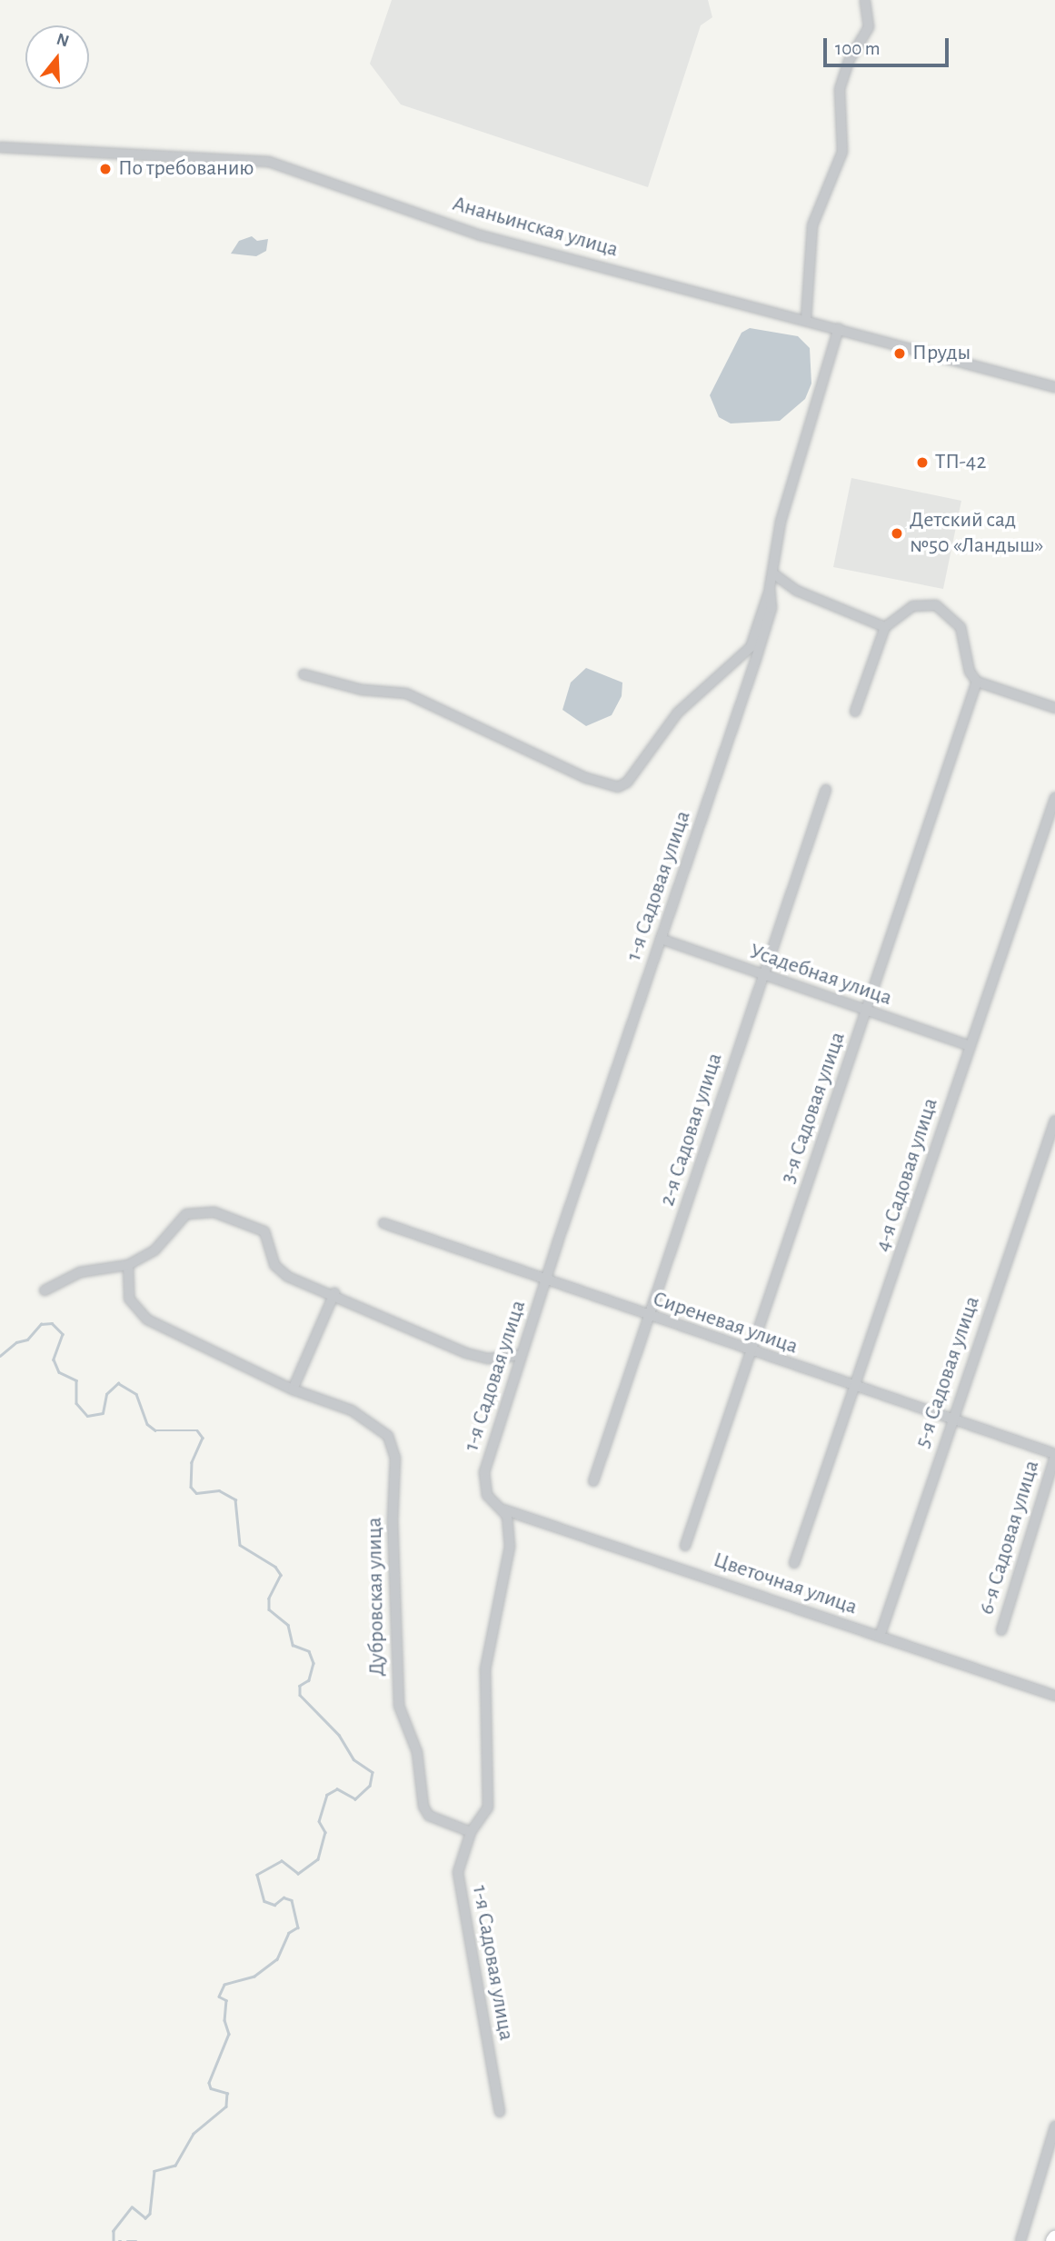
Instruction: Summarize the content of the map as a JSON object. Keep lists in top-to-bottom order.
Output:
{
  "streets": {
    "street": [
      "Ананьинская улица",
      "1-я Садовая улица",
      "Усадебная улица",
      "3-я Садовая улица",
      "2-я Садовая улица",
      "4-я Садовая улица",
      "Сиреневая улица",
      "5-я Садовая улица",
      "6-я Садовая улица",
      "Цветочная улица",
      "Дубровская улица"
    ]
  },
  "crossings": [
    ["1-я Садовая улица", "Усадебная улица"],
    ["1-я Садовая улица", "Сиреневая улица"],
    ["1-я Садовая улица", "Цветочная улица"],
    ["1-я Садовая улица", "Дубровская улица"],
    ["Усадебная улица", "3-я Садовая улица"],
    ["Усадебная улица", "2-я Садовая улица"],
    ["Усадебная улица", "4-я Садовая улица"],
    ["3-я Садовая улица", "Сиреневая улица"],
    ["2-я Садовая улица", "Сиреневая улица"],
    ["4-я Садовая улица", "Сиреневая улица"],
    ["Сиреневая улица", "5-я Садовая улица"],
    ["Сиреневая улица", "6-я Садовая улица"],
    ["5-я Садовая улица", "Цветочная улица"]
  ],
  "places": [
    "По требованию",
    "Пруды",
    "ТП-42",
    "Детский сад №50 «Ландыш»"
  ],
  "scale_bar": "100 m",
  "north": "top"
}
